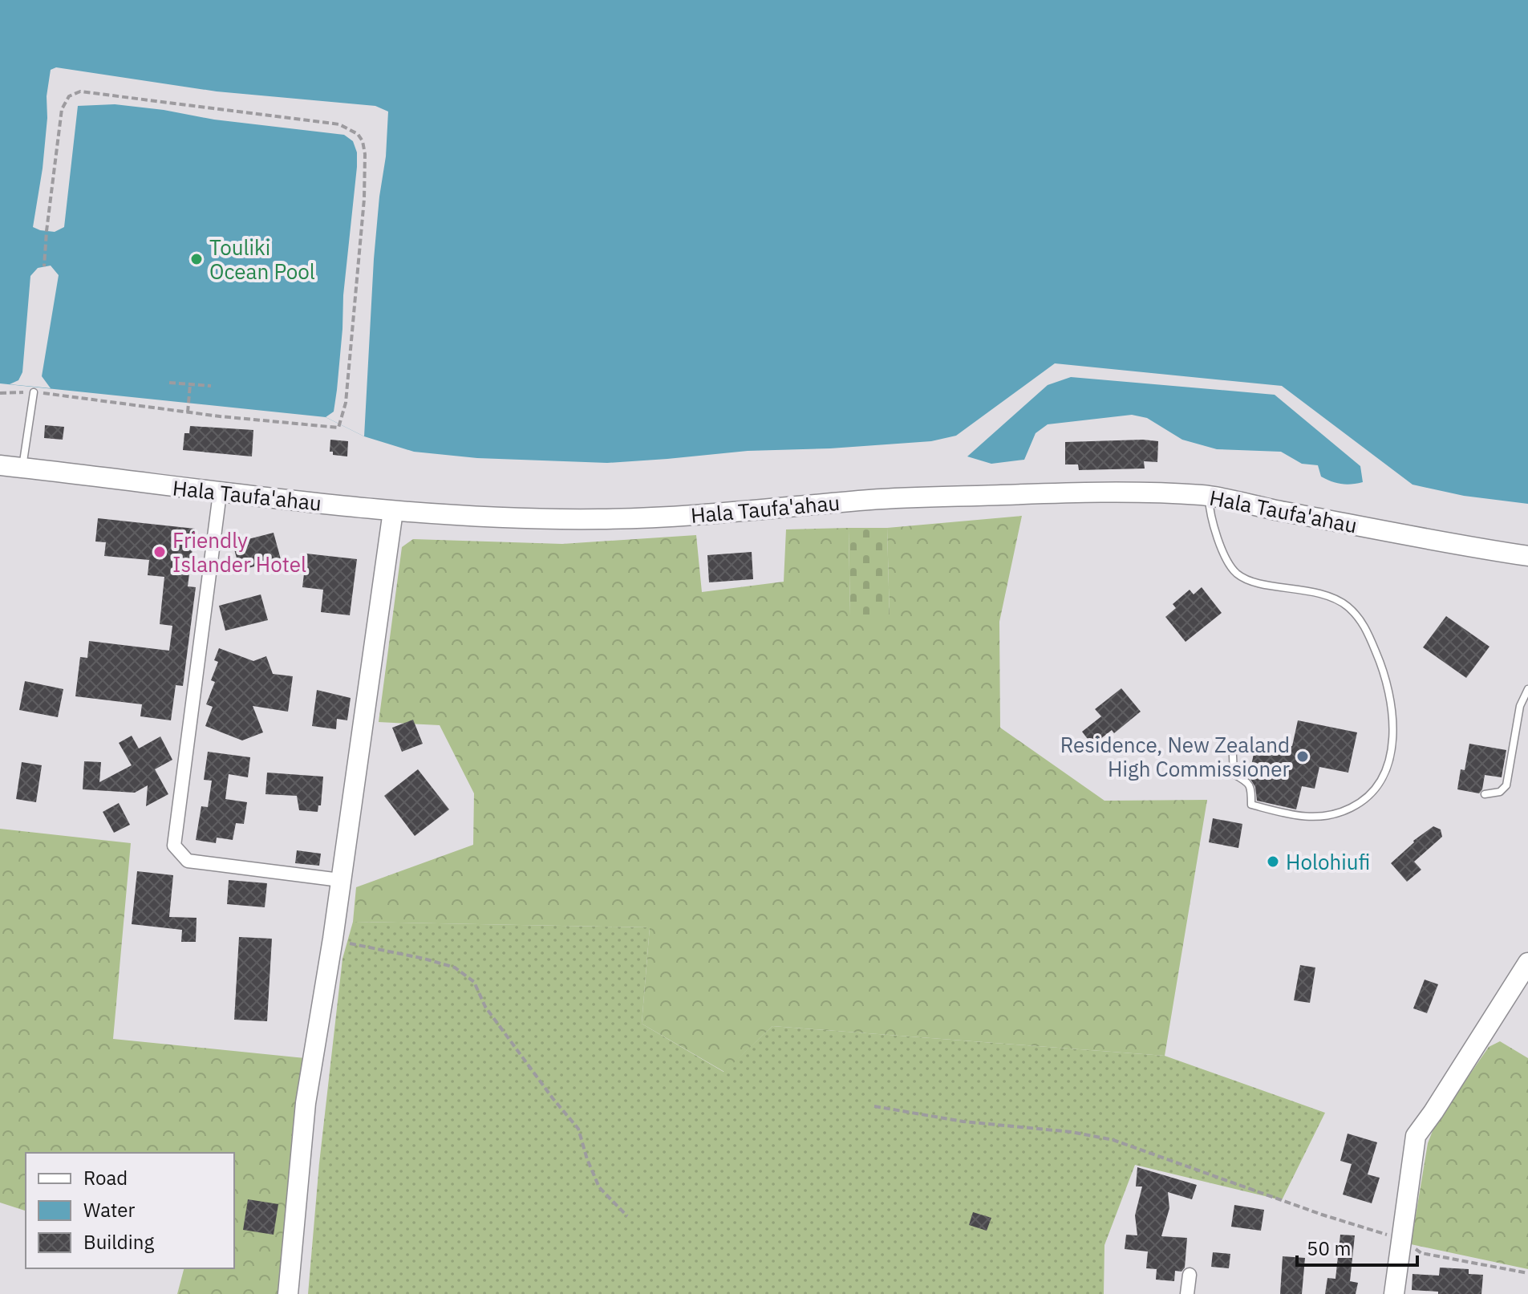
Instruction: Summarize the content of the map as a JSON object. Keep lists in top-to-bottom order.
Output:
{
  "streets": {
    "street": ["Hala Taufa'ahau"]
  },
  "places": [
    "Touliki Ocean Pool",
    "Friendly Islander Hotel",
    "Residence, New Zealand High Commissioner",
    "Holohiufi"
  ],
  "legend": ["Road", "Water", "Building"],
  "scale_bar": "50 m"
}
